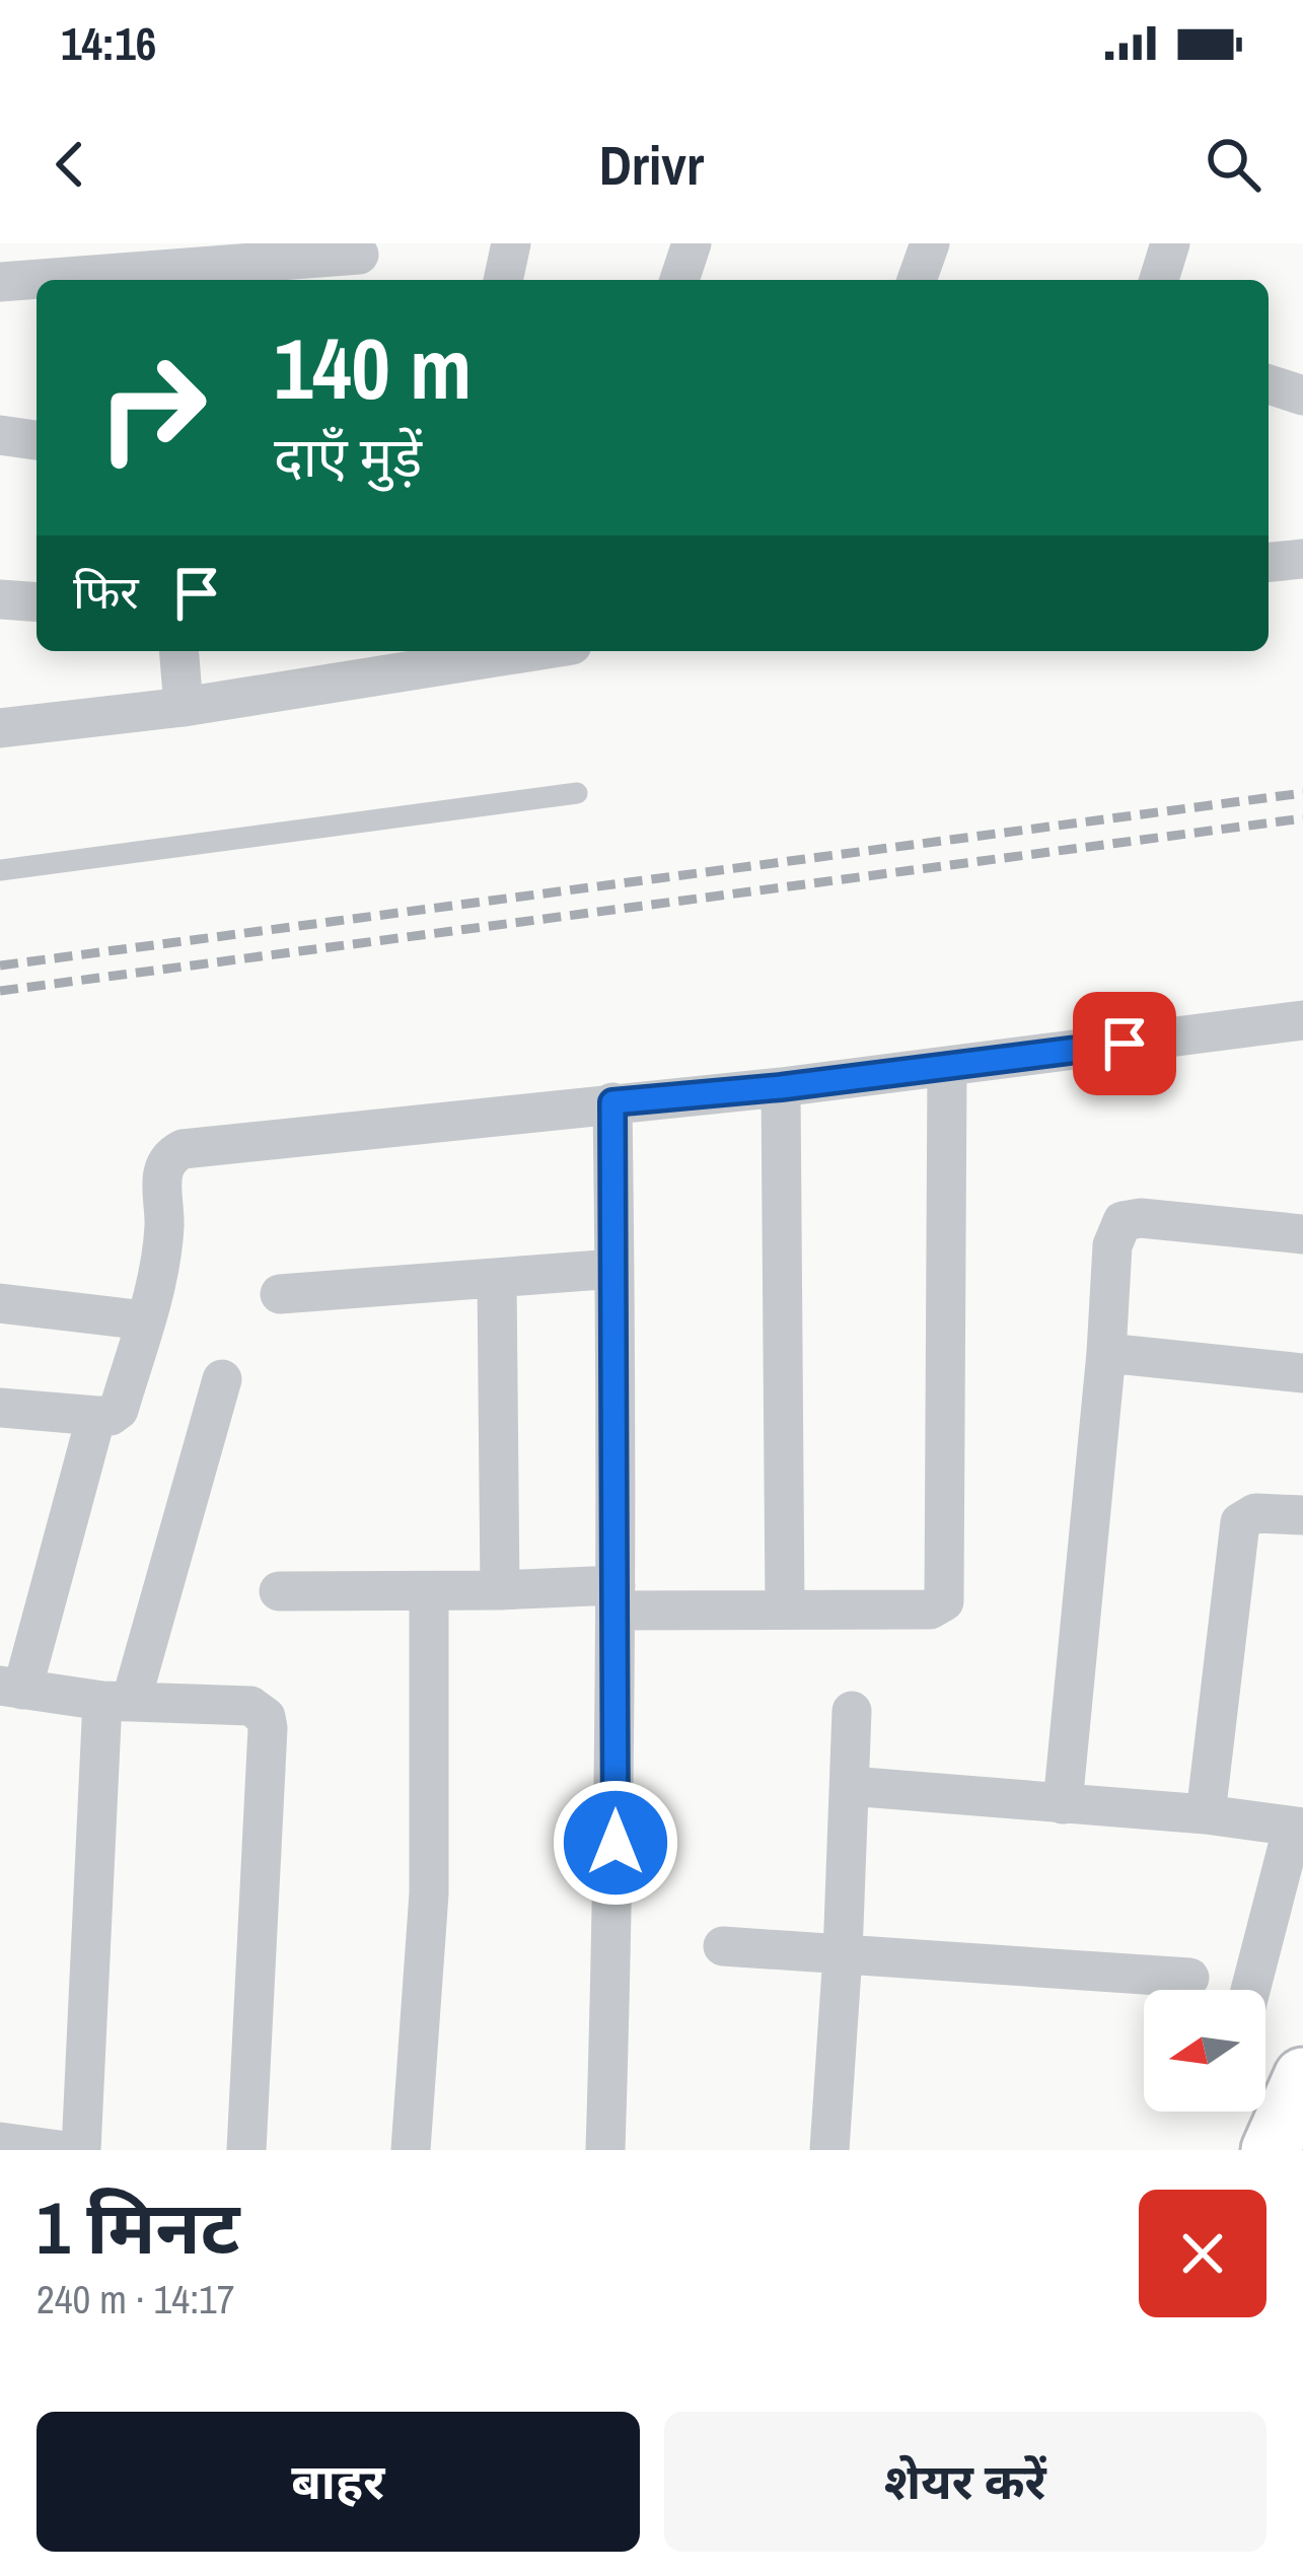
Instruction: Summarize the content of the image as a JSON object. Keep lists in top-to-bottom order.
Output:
{
  "north": "left",
  "page": {
    "status": "14:16",
    "header": "Drivr",
    "turn": ["140 m", "दाएँ मुड़ें"],
    "then": "फिर",
    "heading": ["1 मिनट", "240 m · 14:17"],
    "buttons": ["बाहर", "शेयर करें"]
  }
}
